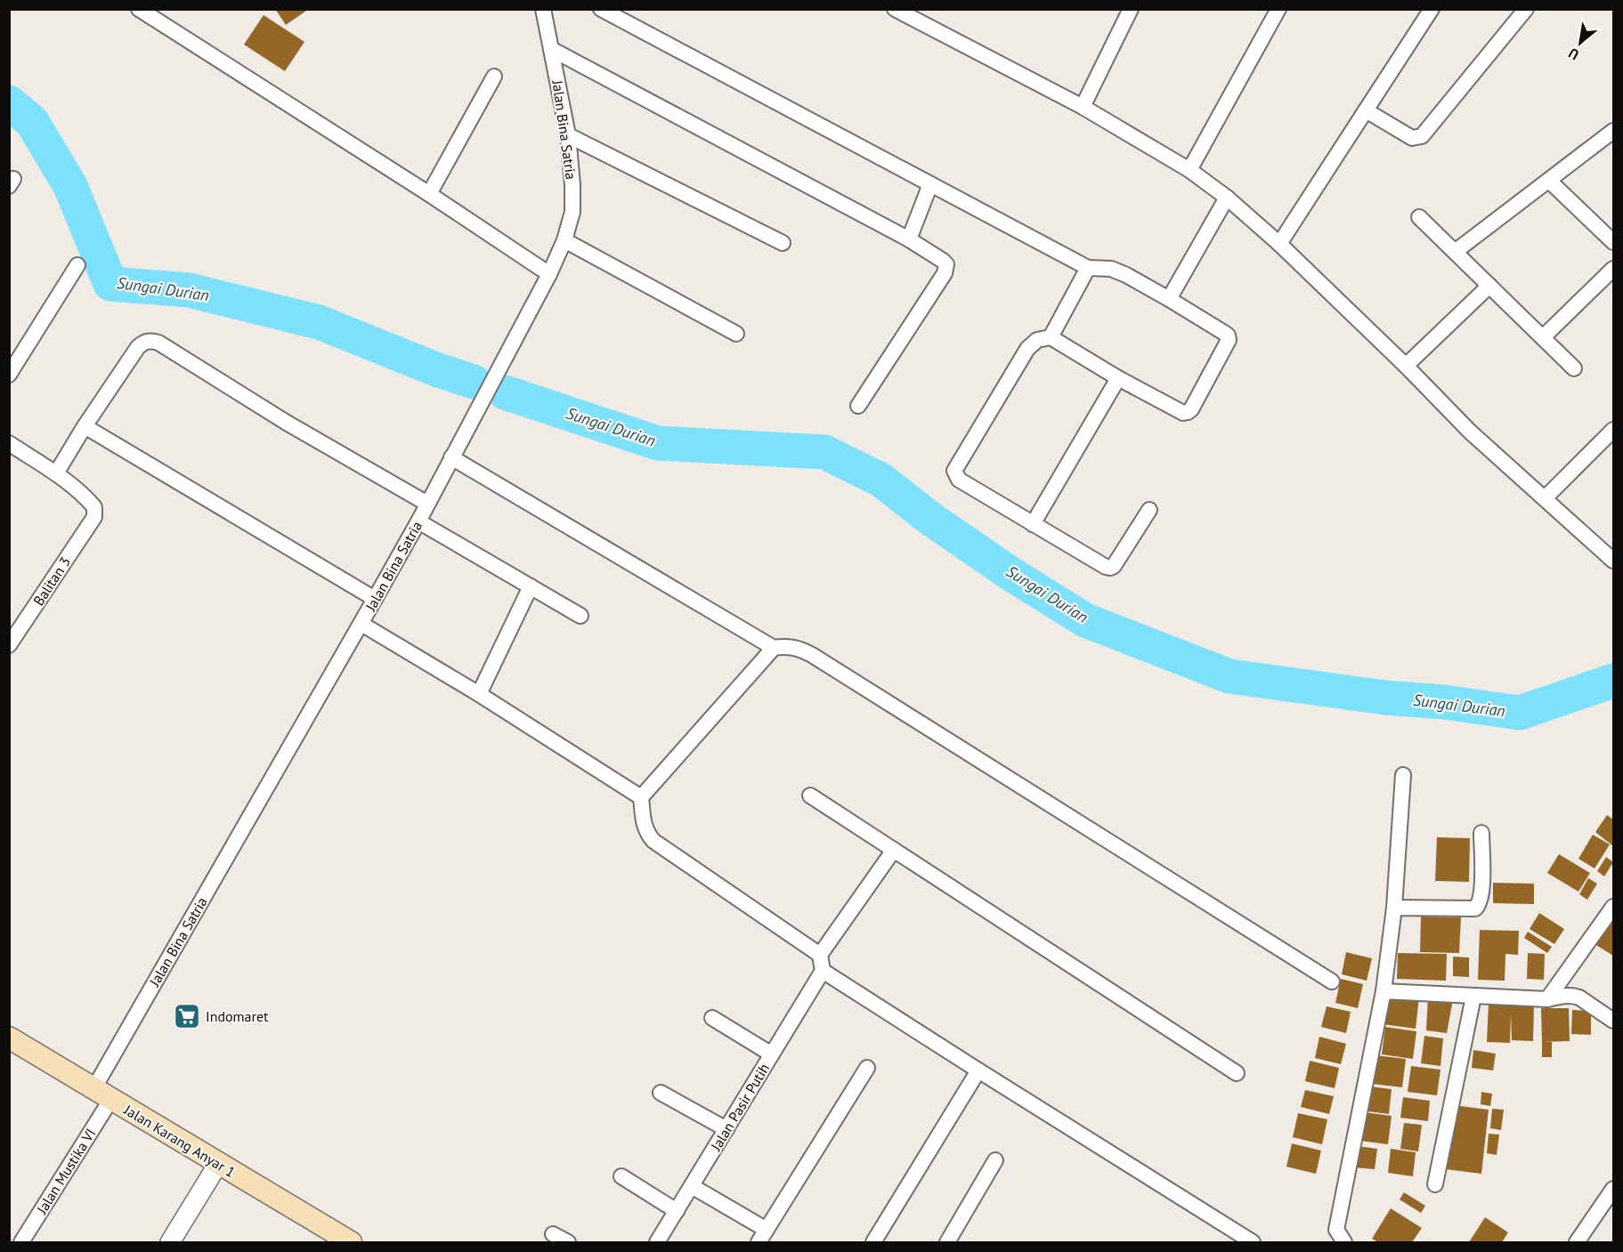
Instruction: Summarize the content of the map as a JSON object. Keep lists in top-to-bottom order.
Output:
{
  "streets": {
    "main road": ["Jalan Karang Anyar 1"],
    "street": [
      "Jalan Bina Satria",
      "Balitan 3",
      "Jalan Pasir Putih",
      "Jalan Mustika VI"
    ]
  },
  "crossings": [
    ["Jalan Bina Satria", "Jalan Karang Anyar 1"],
    ["Jalan Bina Satria", "Jalan Mustika VI"],
    ["Jalan Karang Anyar 1", "Jalan Mustika VI"]
  ],
  "water": ["Sungai Durian"],
  "places": {
    "supermarket": ["Indomaret"]
  },
  "north": "bottom left"
}
